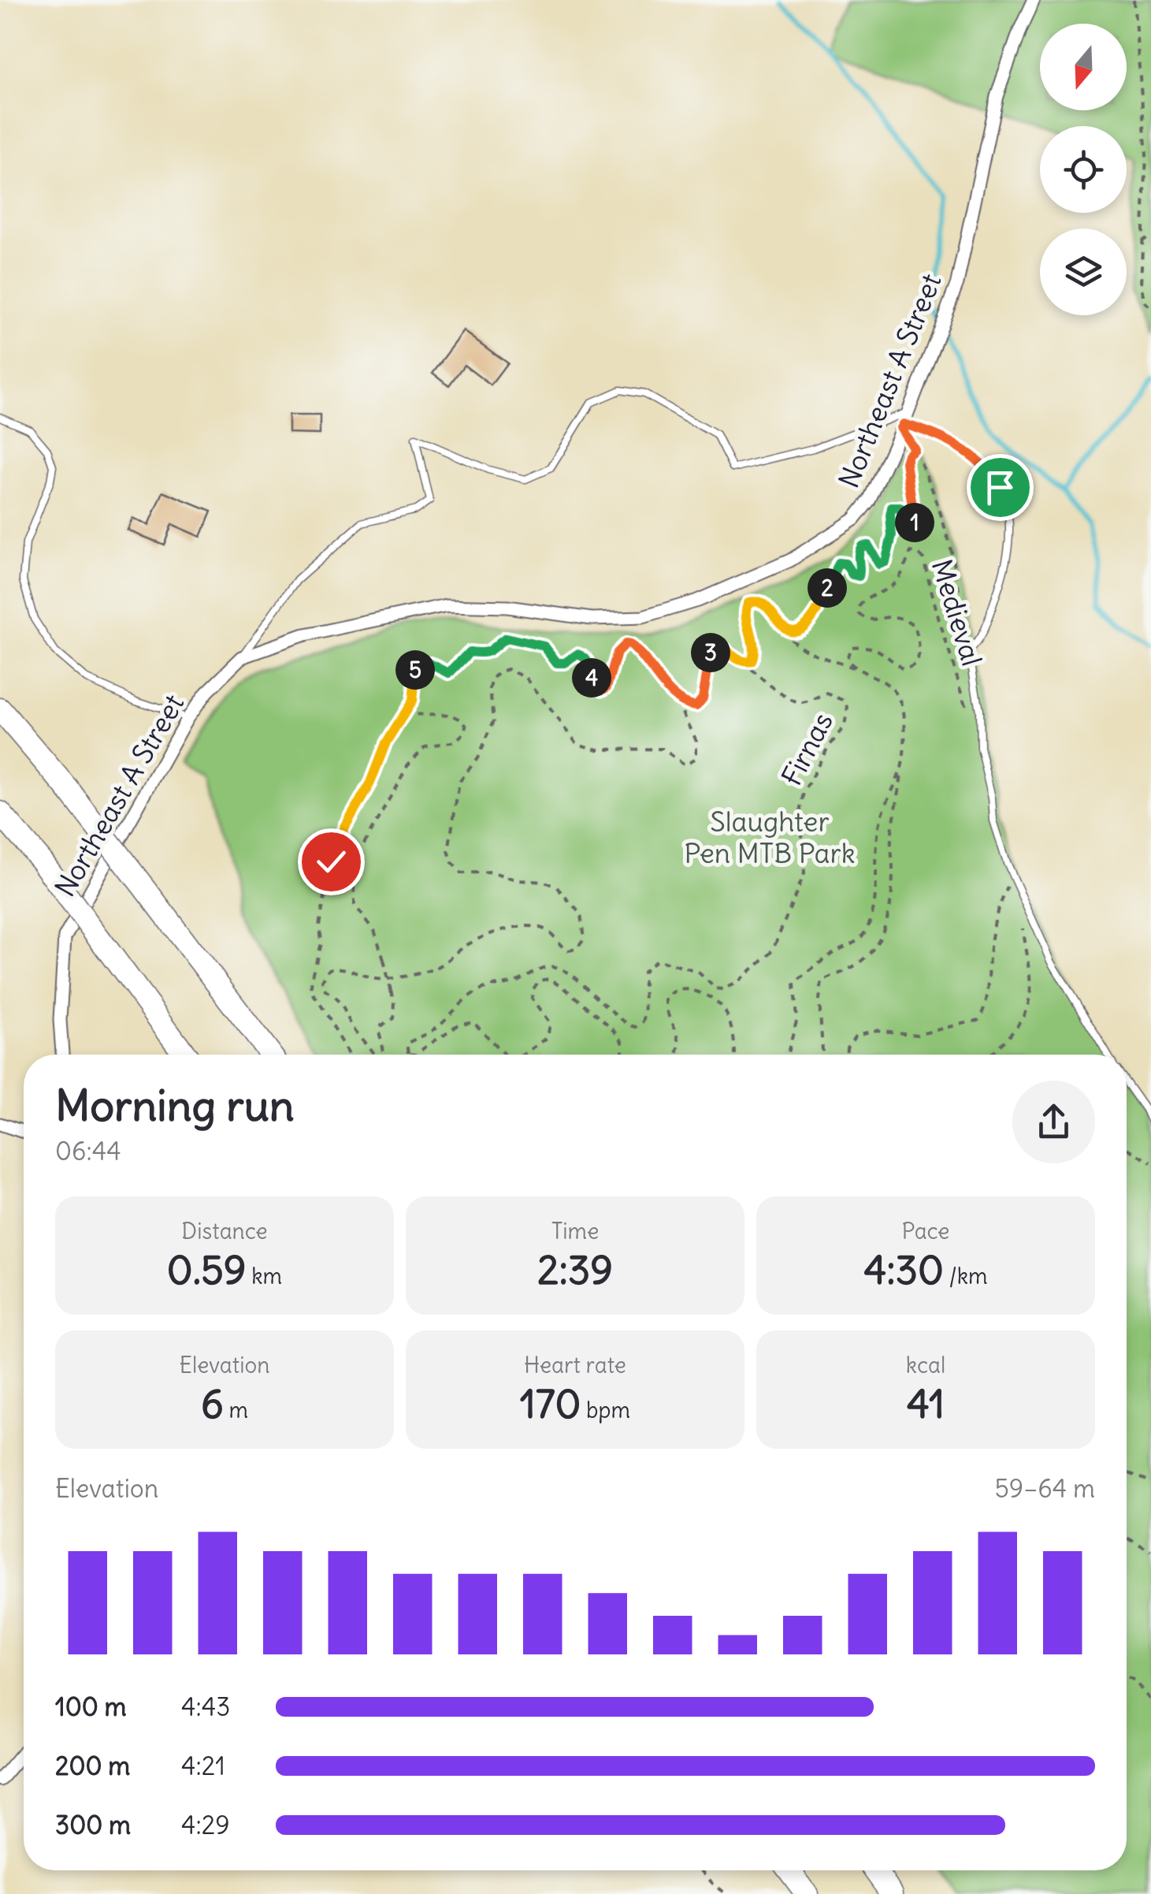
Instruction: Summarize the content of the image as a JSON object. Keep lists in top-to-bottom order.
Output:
{
  "streets": {
    "street": ["Northeast A Street"],
    "path": ["Medieval", "Firnas"]
  },
  "parks": ["Slaughter Pen MTB Park"],
  "north": "bottom",
  "page": {
    "pins": [
      "1",
      "2",
      "3",
      "5",
      "4"
    ],
    "heading": ["Morning run", "06:44"],
    "stats": [
      ["Distance", "0.59 km"],
      ["Time", "2:39"],
      ["Pace", "4:30 /km"],
      ["Elevation", "6 m"],
      ["Heart rate", "170 bpm"],
      ["kcal", "41"]
    ],
    "chart": ["Elevation", "59–64 m"],
    "list": [
      {
        "name": "100 m",
        "note": "4:43"
      },
      {
        "name": "200 m",
        "note": "4:21"
      },
      {
        "name": "300 m",
        "note": "4:29"
      }
    ]
  }
}
